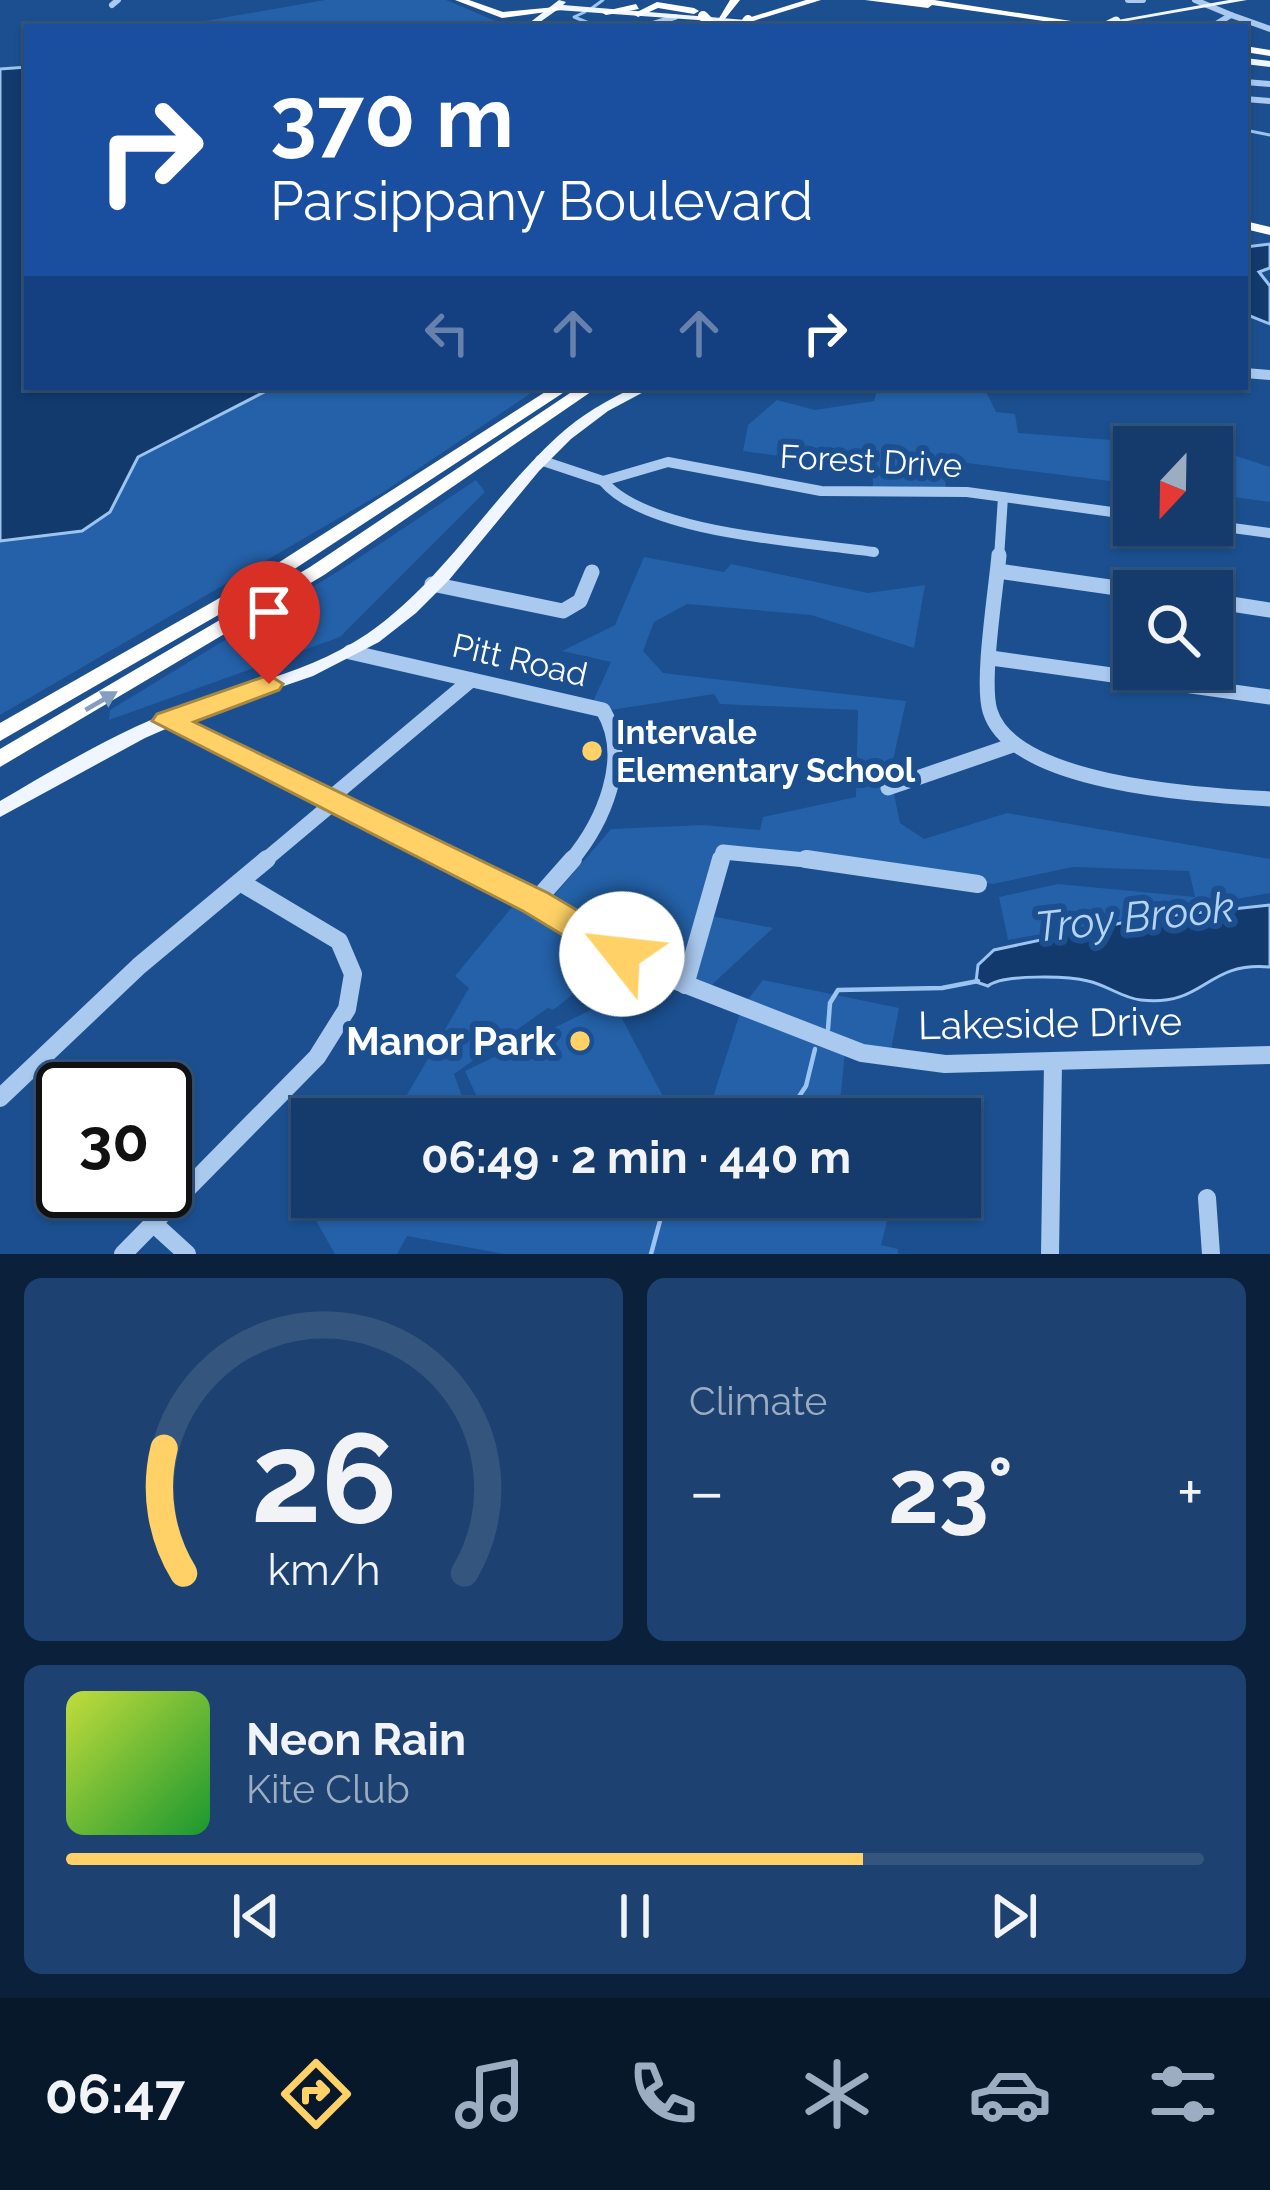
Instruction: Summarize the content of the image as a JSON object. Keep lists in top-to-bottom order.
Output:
{
  "streets": {
    "street": ["Forest Drive", "Pitt Road", "Lakeside Drive"]
  },
  "crossings": [
    ["Pitt Road", "Lakeside Drive"]
  ],
  "water": ["Troy Brook"],
  "places": ["Intervale Elementary School", "Manor Park"],
  "north": "bottom",
  "page": {
    "turn": ["370 m", "Parsippany Boulevard"],
    "limit": "30",
    "trip": "06:49 · 2 min · 440 m",
    "tile": "Climate",
    "heat": ["−", "23°", "+"],
    "song": ["Neon Rain", "Kite Club"],
    "tabs": "06:47",
    "gauge": ["26", "km/h"]
  }
}
